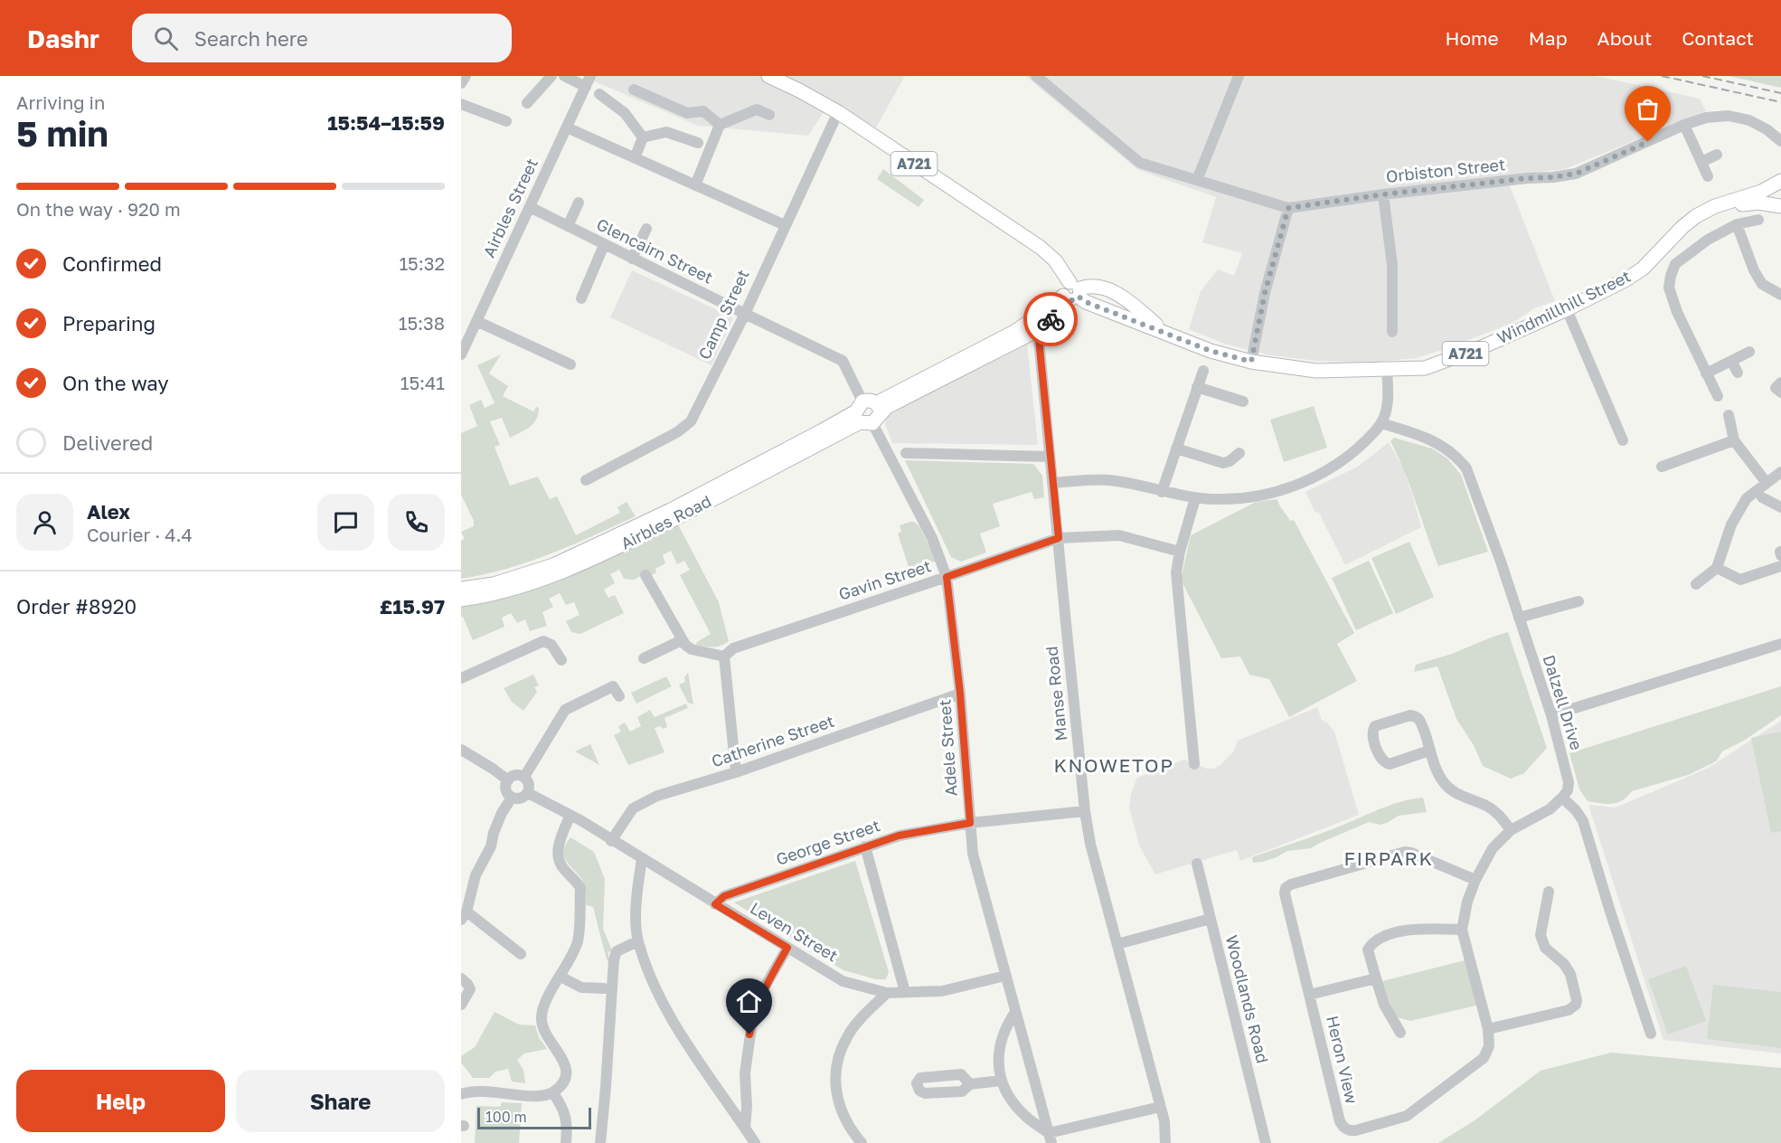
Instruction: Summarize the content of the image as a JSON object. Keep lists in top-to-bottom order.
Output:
{
  "streets": {
    "main road": ["A721", "Windmillhill Street", "Airbles Road"],
    "street": [
      "Orbiston Street",
      "Airbles Street",
      "Glencairn Street",
      "Camp Street",
      "Gavin Street",
      "Manse Road",
      "Dalzell Drive",
      "Catherine Street",
      "Adele Street",
      "George Street",
      "Leven Street",
      "Woodlands Road",
      "Heron View"
    ]
  },
  "crossings": [
    ["A721", "Windmillhill Street"],
    ["A721", "Camp Street"],
    ["A721", "Airbles Road"],
    ["Airbles Street", "Glencairn Street"],
    ["Glencairn Street", "Camp Street"],
    ["Glencairn Street", "Airbles Road"],
    ["Glencairn Street", "Adele Street"],
    ["Windmillhill Street", "Airbles Road"],
    ["Airbles Road", "Manse Road"],
    ["Airbles Road", "Adele Street"],
    ["Gavin Street", "Manse Road"],
    ["Gavin Street", "Adele Street"],
    ["Manse Road", "George Street"],
    ["Dalzell Drive", "Heron View"],
    ["Catherine Street", "Adele Street"],
    ["Catherine Street", "Leven Street"],
    ["Adele Street", "George Street"],
    ["Adele Street", "Leven Street"],
    ["George Street", "Leven Street"]
  ],
  "districts": ["KNOWETOP", "FIRPARK"],
  "scale_bar": "100 m",
  "page": {
    "header": "Dashr",
    "search": "Search here",
    "nav": [
      "Home",
      "Map",
      "About",
      "Contact"
    ],
    "heading": ["5 min", "Arriving in", "15:54–15:59"],
    "panel": [
      "Alex",
      "Courier · 4.4",
      "Order #8920",
      "£15.97"
    ],
    "bar": "On the way · 920 m",
    "list": [
      ["Confirmed", "15:32"],
      ["Preparing", "15:38"],
      ["On the way", "15:41"],
      "Delivered"
    ],
    "buttons": ["Help", "Share"],
    "scale": "100 m"
  }
}
